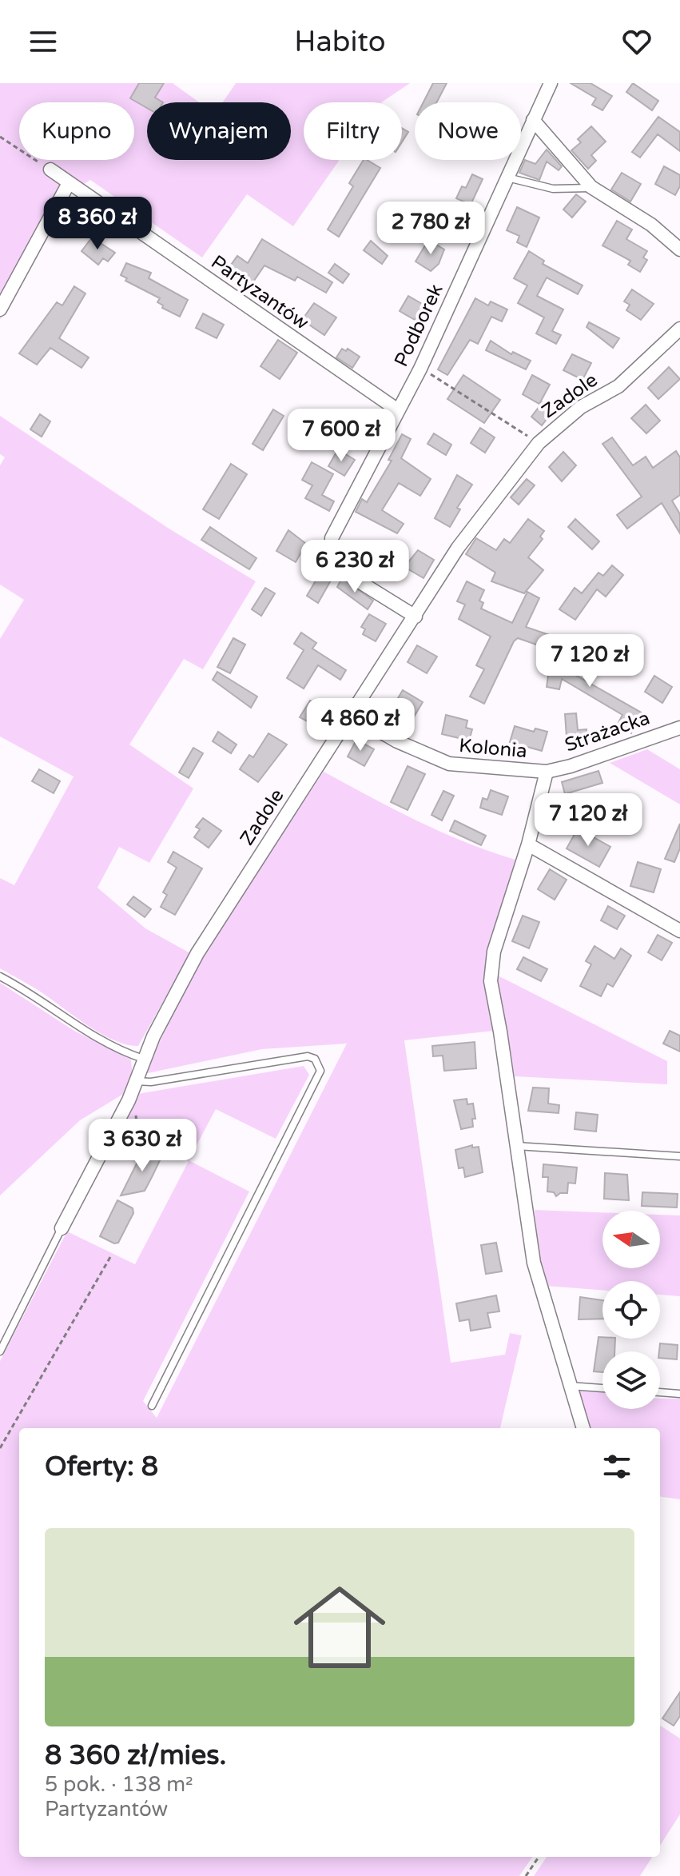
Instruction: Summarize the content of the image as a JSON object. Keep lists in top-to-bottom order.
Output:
{
  "streets": {
    "street": [
      "Partyzantów",
      "Podborek",
      "Zadole",
      "Strażacka",
      "Kolonia"
    ]
  },
  "crossings": [
    ["Partyzantów", "Podborek"],
    ["Podborek", "Zadole"],
    ["Zadole", "Kolonia"],
    ["Strażacka", "Kolonia"]
  ],
  "north": "left",
  "page": {
    "header": "Habito",
    "chip": [
      "Kupno",
      "Wynajem",
      "Filtry",
      "Nowe"
    ],
    "price": [
      "8 360 zł",
      "2 780 zł",
      "7 600 zł",
      "6 230 zł",
      "7 120 zł",
      "4 860 zł",
      "7 120 zł",
      "3 630 zł"
    ],
    "heading": "Oferty: 8",
    "list": [
      {
        "name": "8 360 zł/mies.",
        "note": "5 pok. · 138 m² · Partyzantów"
      }
    ]
  }
}
